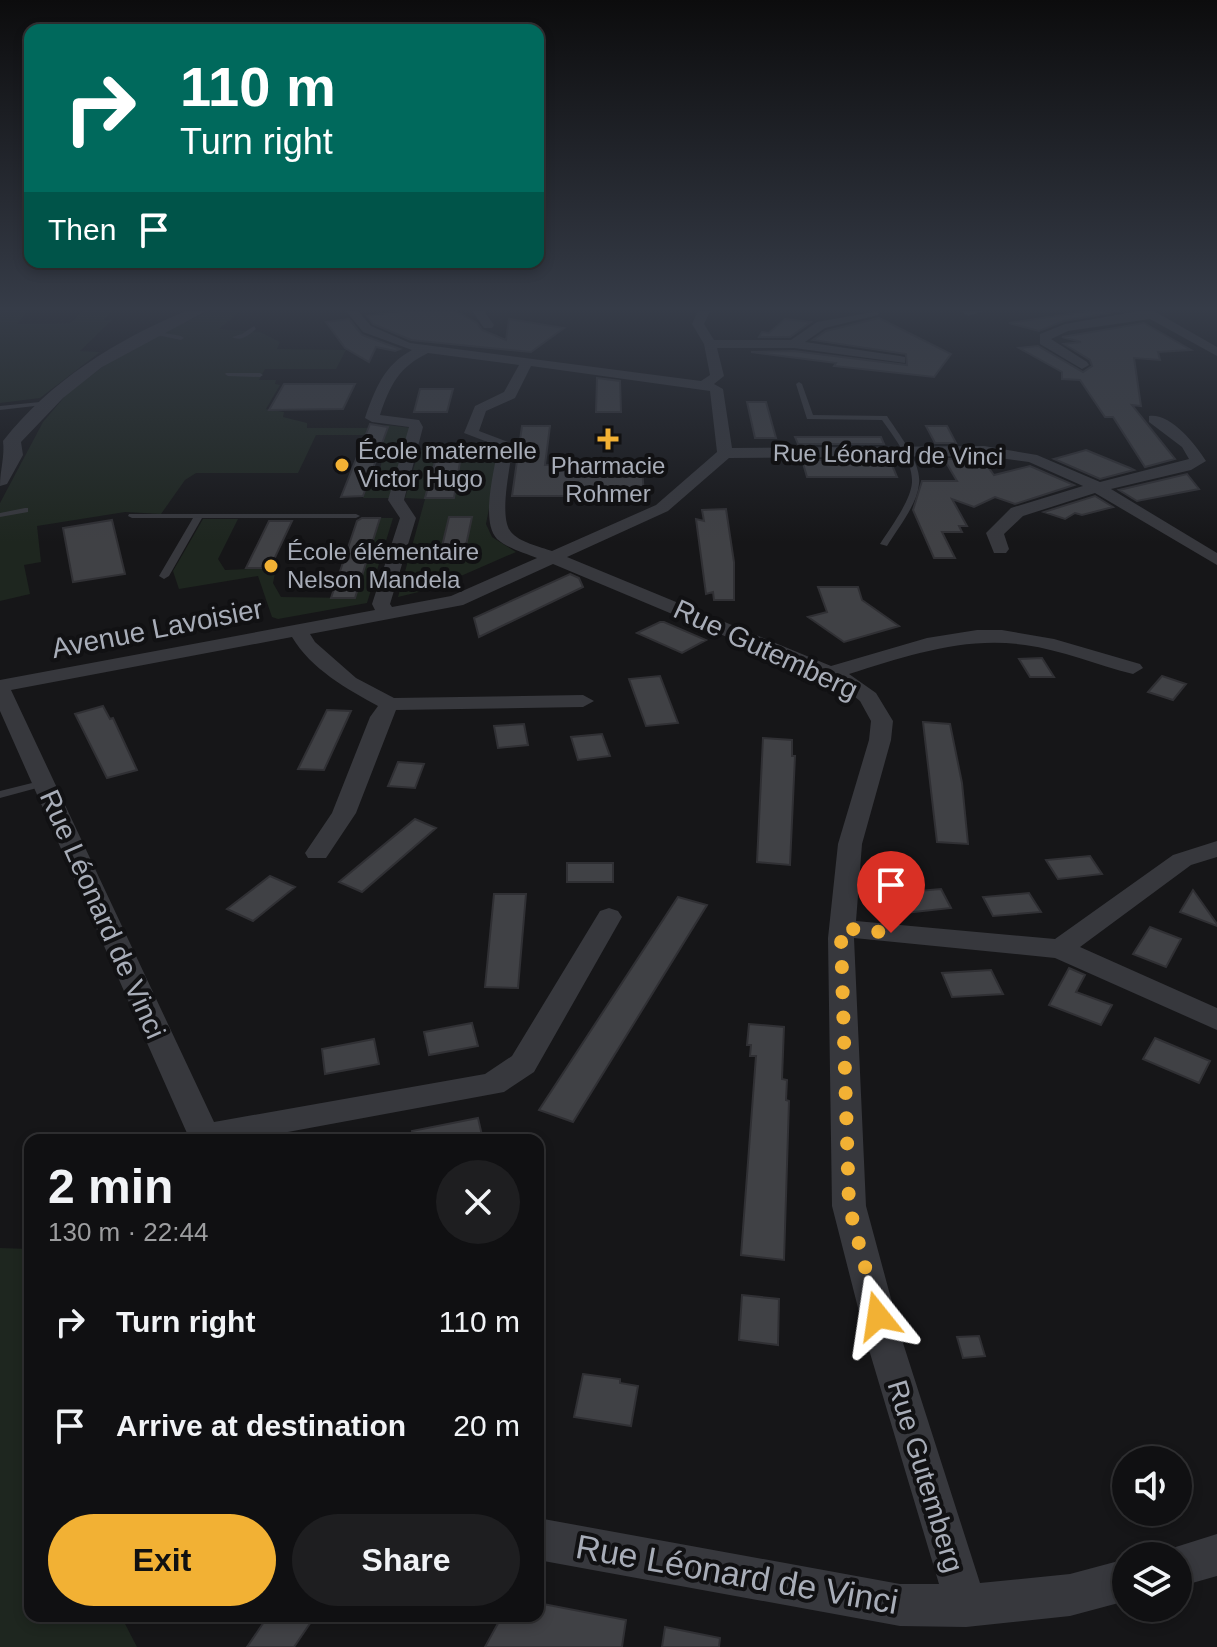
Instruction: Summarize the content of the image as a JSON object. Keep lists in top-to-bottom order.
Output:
{
  "streets": {
    "street": ["Rue Léonard de Vinci", "Avenue Lavoisier", "Rue Gutemberg"]
  },
  "crossings": [
    ["Rue Léonard de Vinci", "Avenue Lavoisier"],
    ["Rue Léonard de Vinci", "Rue Gutemberg"],
    ["Avenue Lavoisier", "Rue Gutemberg"]
  ],
  "places": {
    "health": ["Pharmacie Rohmer"],
    "other": ["École maternelle Victor Hugo", "École élémentaire Nelson Mandela"]
  },
  "page": {
    "turn": ["110 m", "Turn right"],
    "then": "Then",
    "heading": ["2 min", "130 m · 22:44"],
    "list": [
      {
        "name": "Turn right",
        "value": "110 m"
      },
      {
        "name": "Arrive at destination",
        "value": "20 m"
      }
    ],
    "buttons": ["Exit", "Share"]
  }
}
